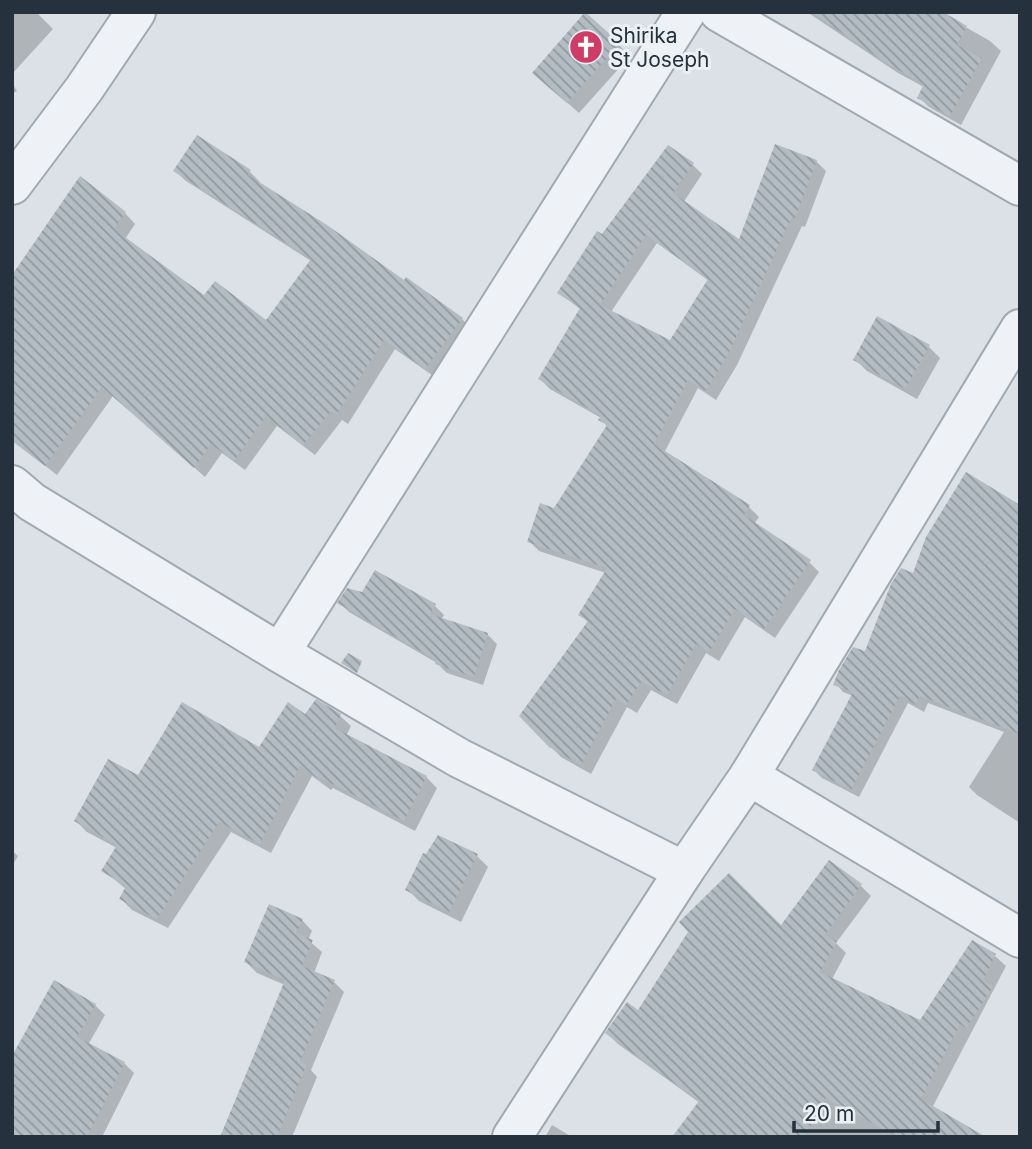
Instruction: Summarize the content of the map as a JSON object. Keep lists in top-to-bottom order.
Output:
{
  "places": {
    "church": ["Shirika St Joseph"]
  },
  "scale_bar": "20 m"
}
